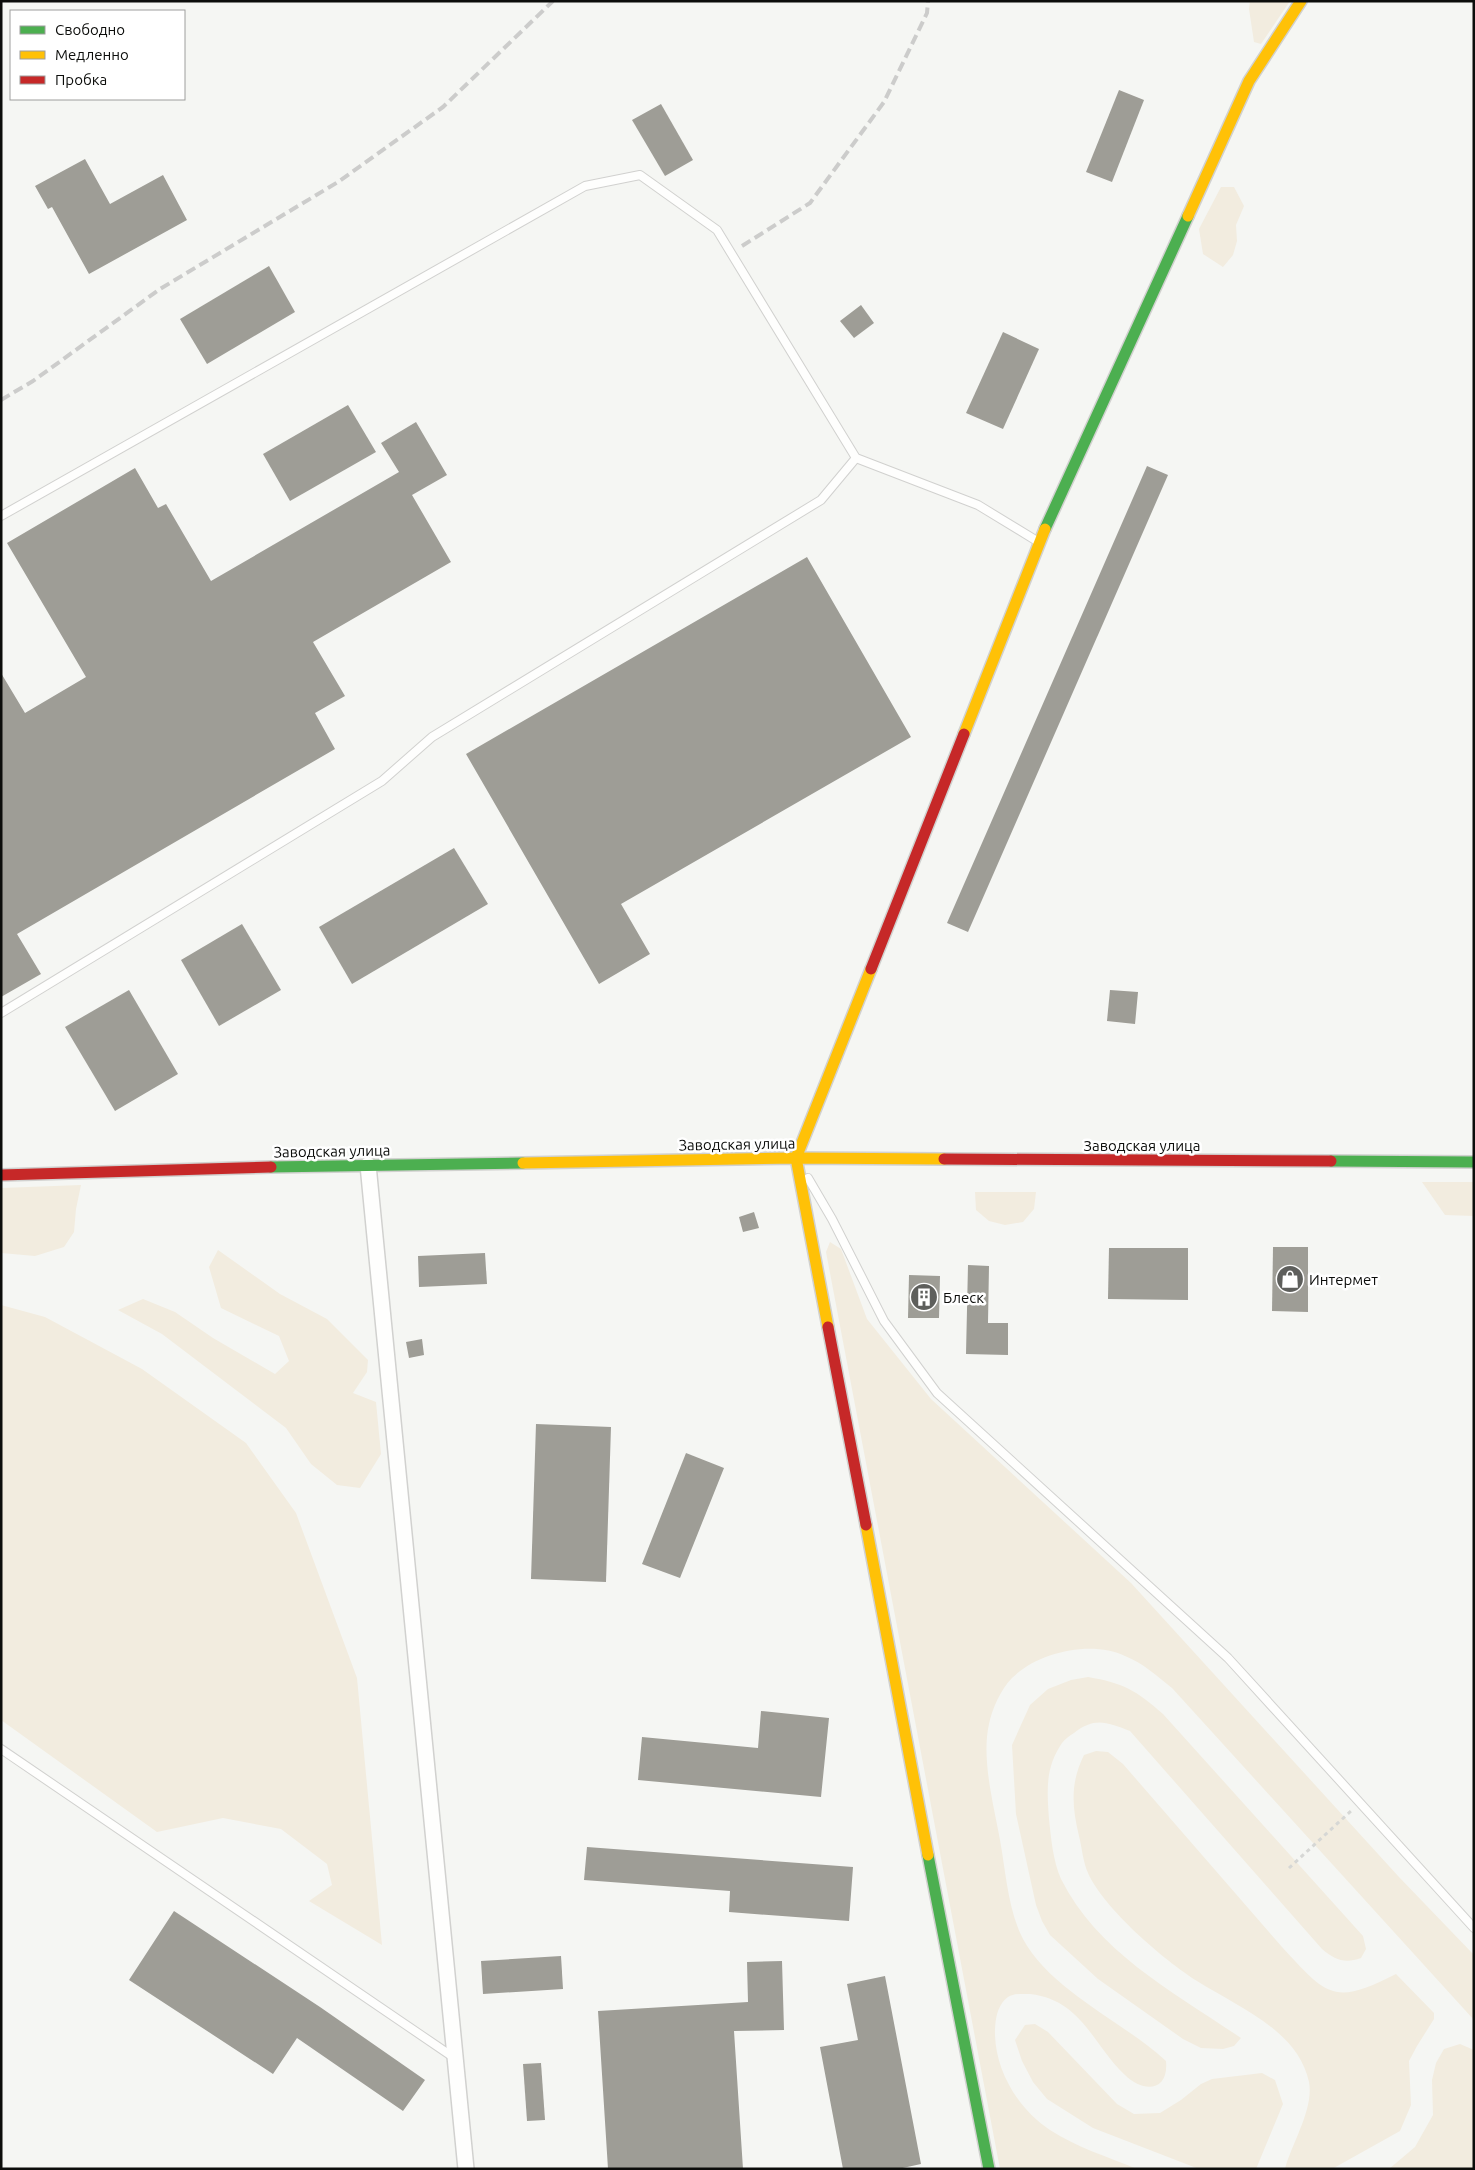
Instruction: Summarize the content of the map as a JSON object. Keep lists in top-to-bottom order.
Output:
{
  "streets": {
    "street": ["Заводская улица"]
  },
  "places": {
    "shop": ["Интермет"],
    "building": ["Блеск"]
  },
  "legend": ["Свободно", "Медленно", "Пробка"]
}
